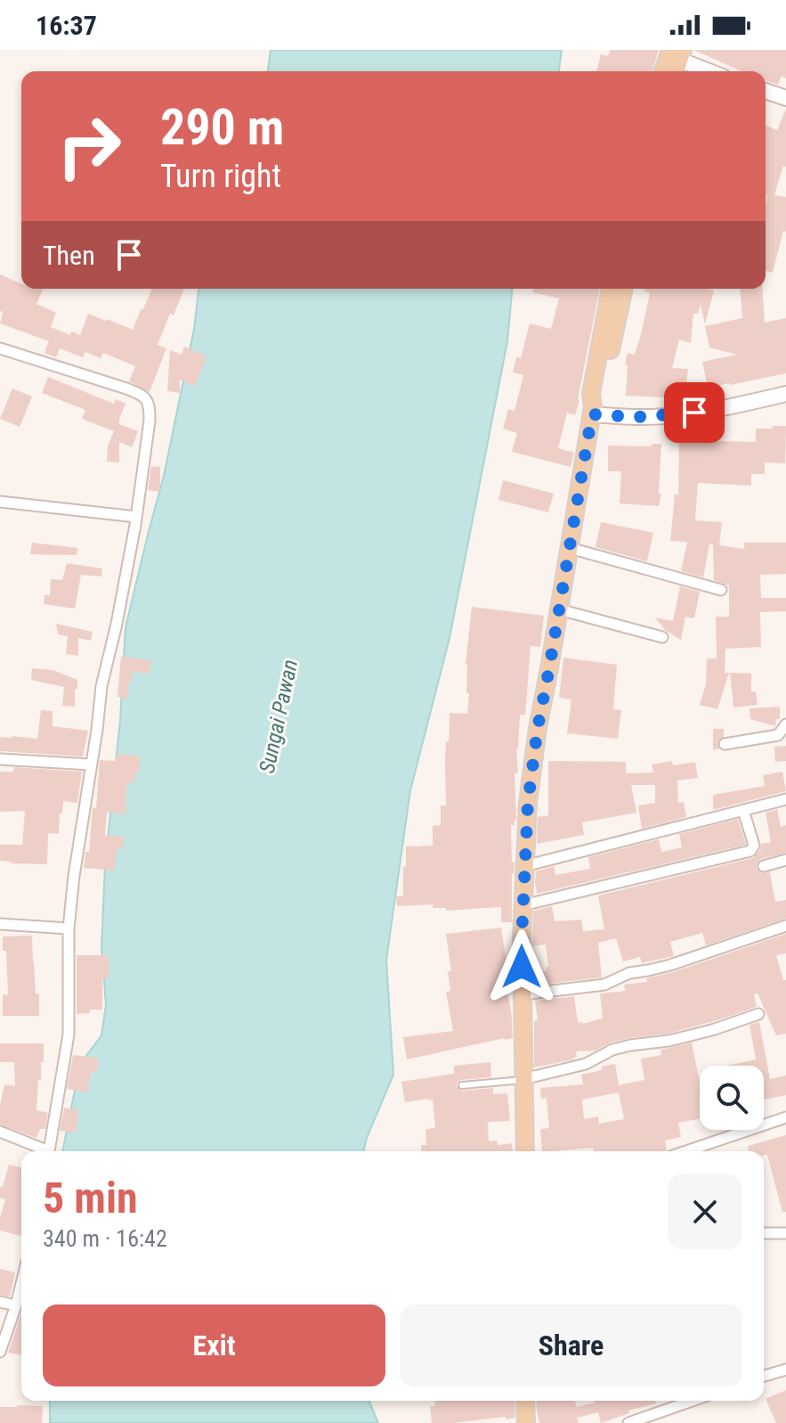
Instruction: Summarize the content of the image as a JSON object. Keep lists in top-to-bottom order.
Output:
{
  "water": ["Sungai Pawan"],
  "page": {
    "status": "16:37",
    "turn": ["290 m", "Turn right"],
    "then": "Then",
    "heading": ["5 min", "340 m · 16:42"],
    "buttons": ["Exit", "Share"]
  }
}
